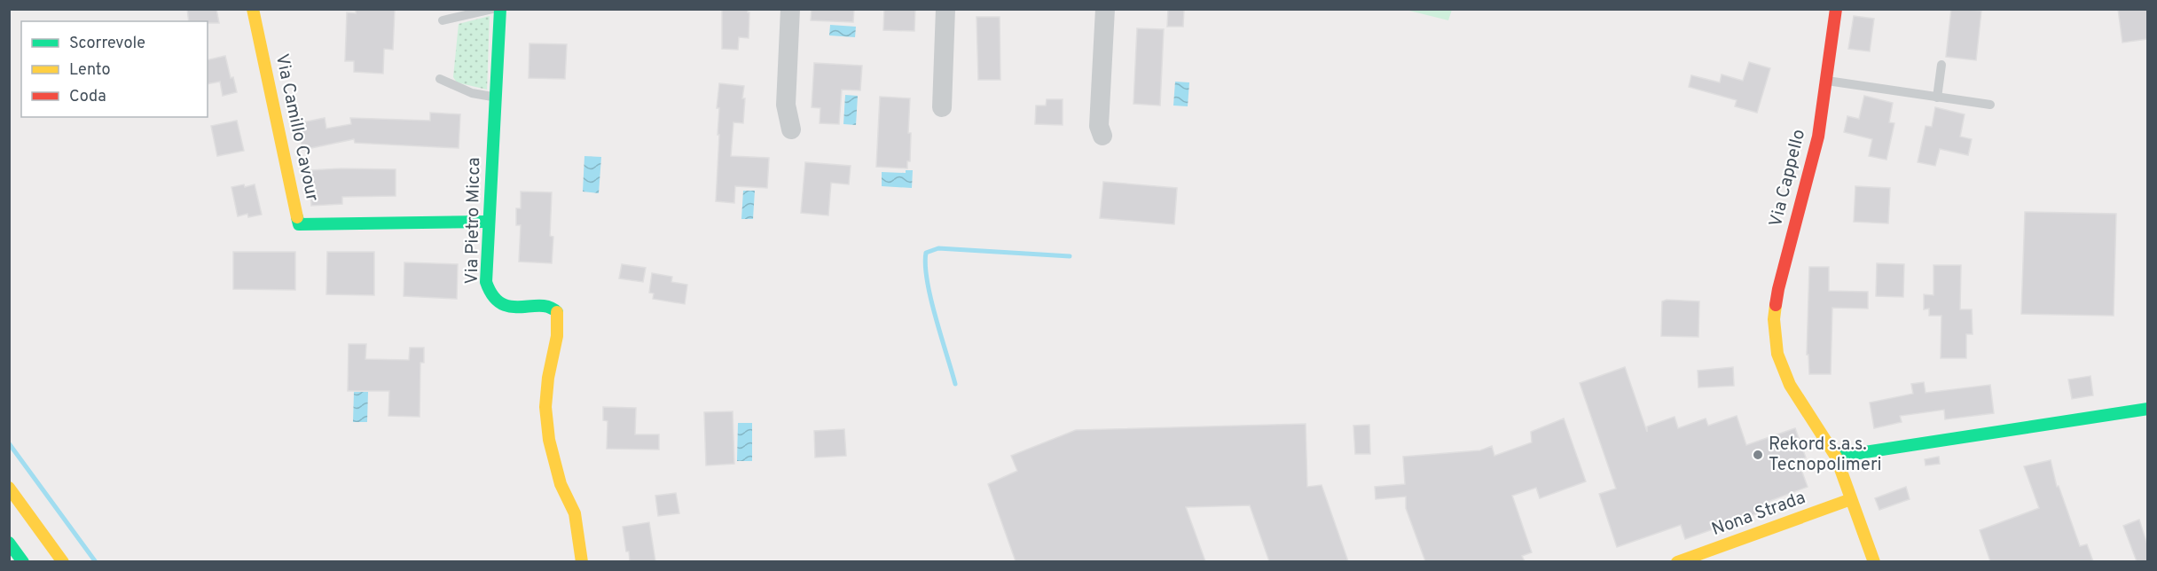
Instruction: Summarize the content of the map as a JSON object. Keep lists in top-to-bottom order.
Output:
{
  "streets": {
    "main road": [
      "Via Camillo Cavour",
      "Via Cappello",
      "Via Pietro Micca",
      "Nona Strada"
    ]
  },
  "crossings": [
    ["Via Camillo Cavour", "Via Pietro Micca"],
    ["Via Cappello", "Nona Strada"]
  ],
  "places": ["Rekord s.a.s. Tecnopolimeri"],
  "legend": ["Scorrevole", "Lento", "Coda"]
}
